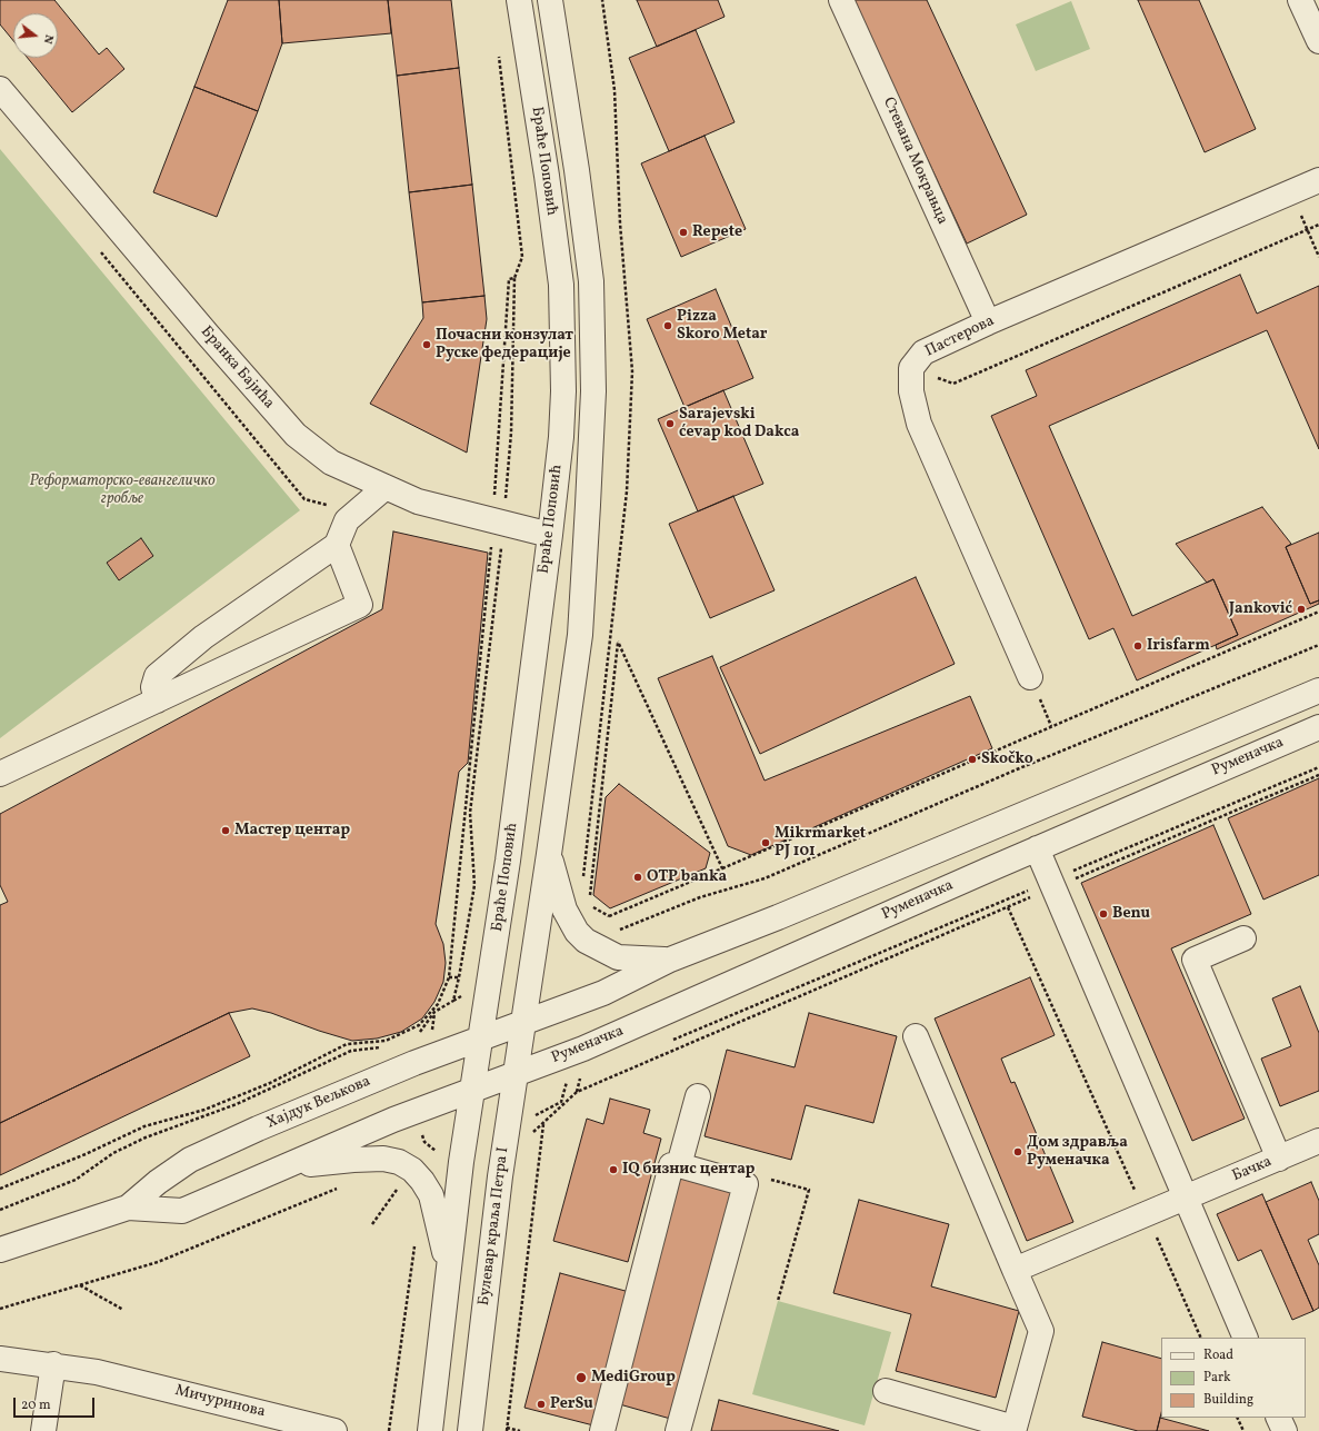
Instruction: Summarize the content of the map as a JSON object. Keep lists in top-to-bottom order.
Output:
{
  "streets": {
    "street": [
      "Браће Поповић",
      "Стевана Мокрањца",
      "Пастерова",
      "Бранка Бајића",
      "Руменачка",
      "Хајдук Вељкова",
      "Бачка",
      "Булевар краља Петра I",
      "Мичуринова"
    ]
  },
  "crossings": [
    ["Браће Поповић", "Бранка Бајића"],
    ["Браће Поповић", "Хајдук Вељкова"],
    ["Браће Поповић", "Булевар краља Петра I"],
    ["Стевана Мокрањца", "Пастерова"],
    ["Руменачка", "Хајдук Вељкова"],
    ["Руменачка", "Булевар краља Петра I"],
    ["Хајдук Вељкова", "Булевар краља Петра I"]
  ],
  "parks": ["Реформаторско-евангеличко гробље"],
  "places": [
    "Repete",
    "Pizza Skoro Metar",
    "Почасни конзулат Руске федерације",
    "Sarajevski ćevap kod Dakca",
    "Janković",
    "Irisfarm",
    "Skočko",
    "Мастер центар",
    "Mikrmarket PJ 101",
    "OTP banka",
    "Benu",
    "Дом здравља Руменачка",
    "IQ бизнис центар",
    "MediGroup",
    "PerSu"
  ],
  "legend": ["Road", "Park", "Building"],
  "scale_bar": "20 m",
  "north": "right"
}
